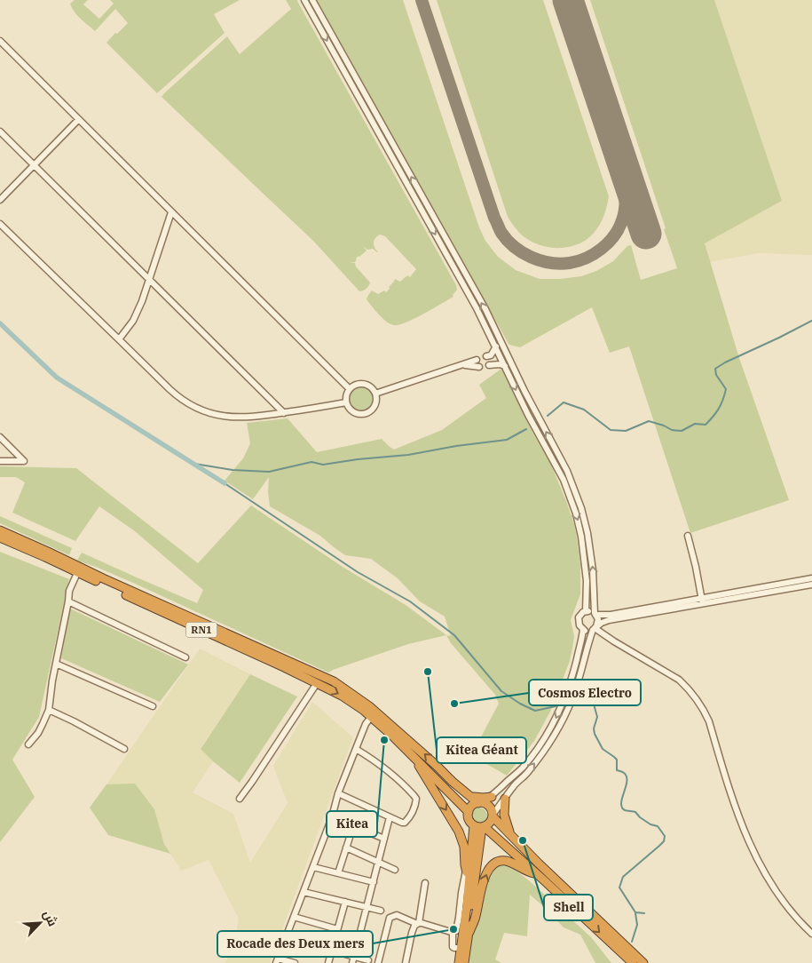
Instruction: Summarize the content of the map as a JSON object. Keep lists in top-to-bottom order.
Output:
{
  "streets": {
    "highway": ["RN1"]
  },
  "places": [
    "Kitea Géant",
    "Cosmos Electro",
    "Kitea",
    "Shell",
    "Rocade des Deux mers"
  ],
  "north": "top right"
}
